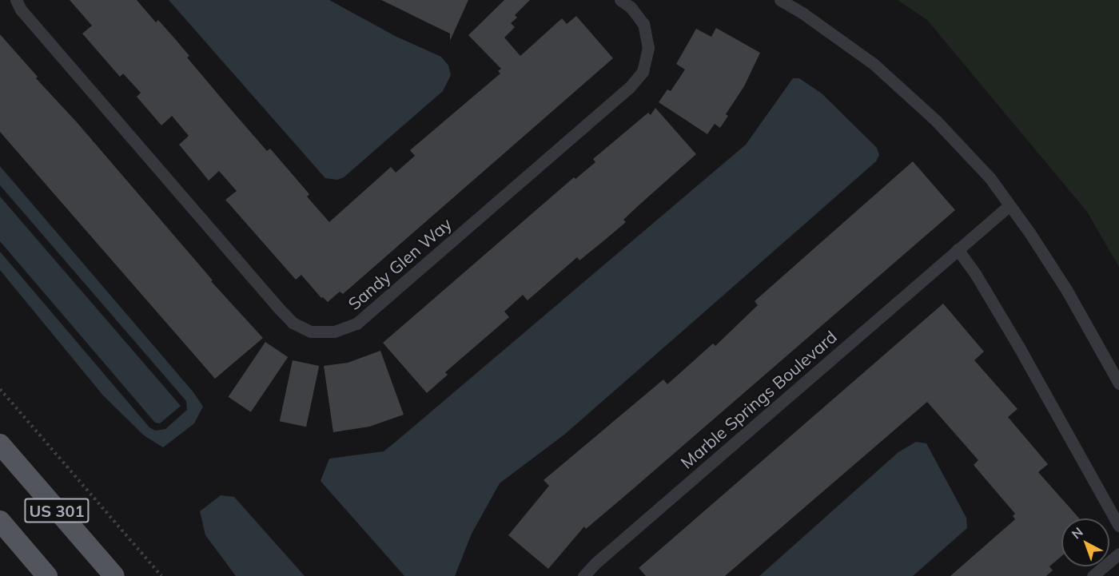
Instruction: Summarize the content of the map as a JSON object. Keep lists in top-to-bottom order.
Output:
{
  "streets": {
    "main road": ["US 301"],
    "street": ["Sandy Glen Way", "Marble Springs Boulevard"]
  },
  "north": "top left"
}
